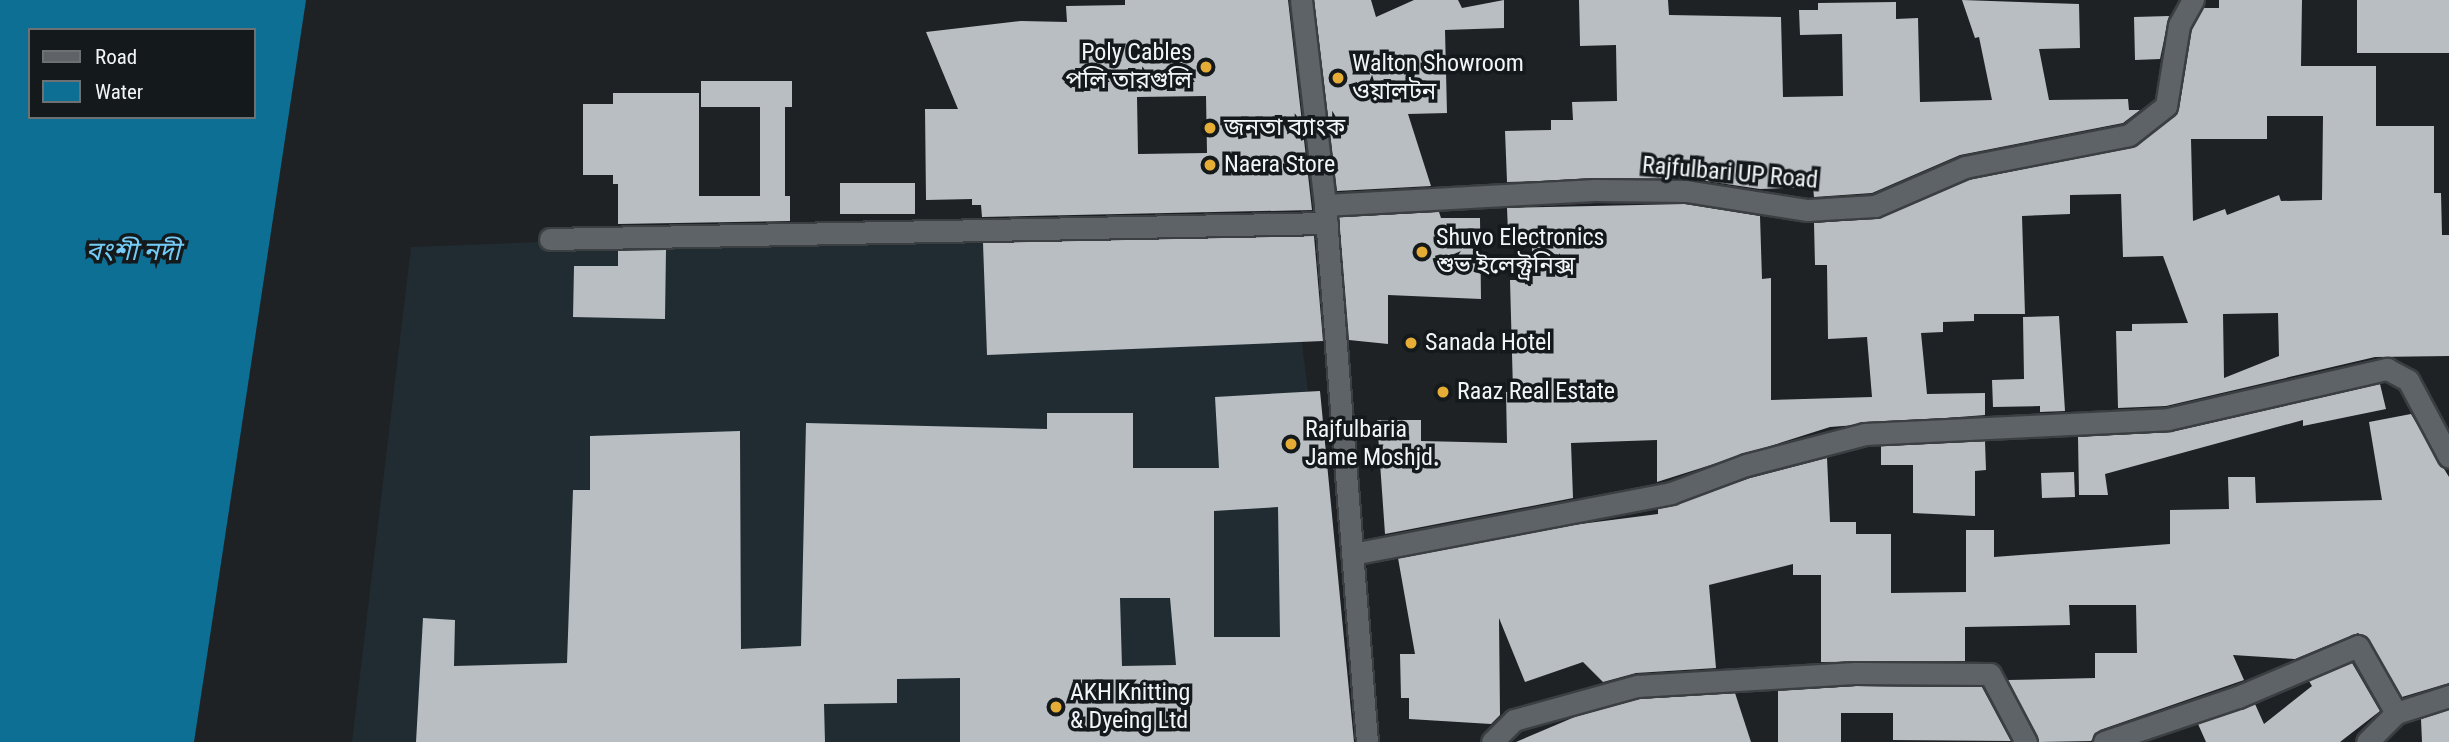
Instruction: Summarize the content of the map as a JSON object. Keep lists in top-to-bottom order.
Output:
{
  "streets": {
    "street": ["Rajfulbari UP Road"]
  },
  "water": ["বংশী নদী"],
  "places": [
    "Poly Cables পলি তারগুলি",
    "Walton Showroom ওয়ালটন",
    "জনতা ব্যাংক",
    "Naera Store",
    "Shuvo Electronics শুভ ইলেক্ট্রনিক্স",
    "Sanada Hotel",
    "Raaz Real Estate",
    "Rajfulbaria Jame Moshjd.",
    "AKH Knitting & Dyeing Ltd"
  ],
  "legend": ["Road", "Water"]
}
